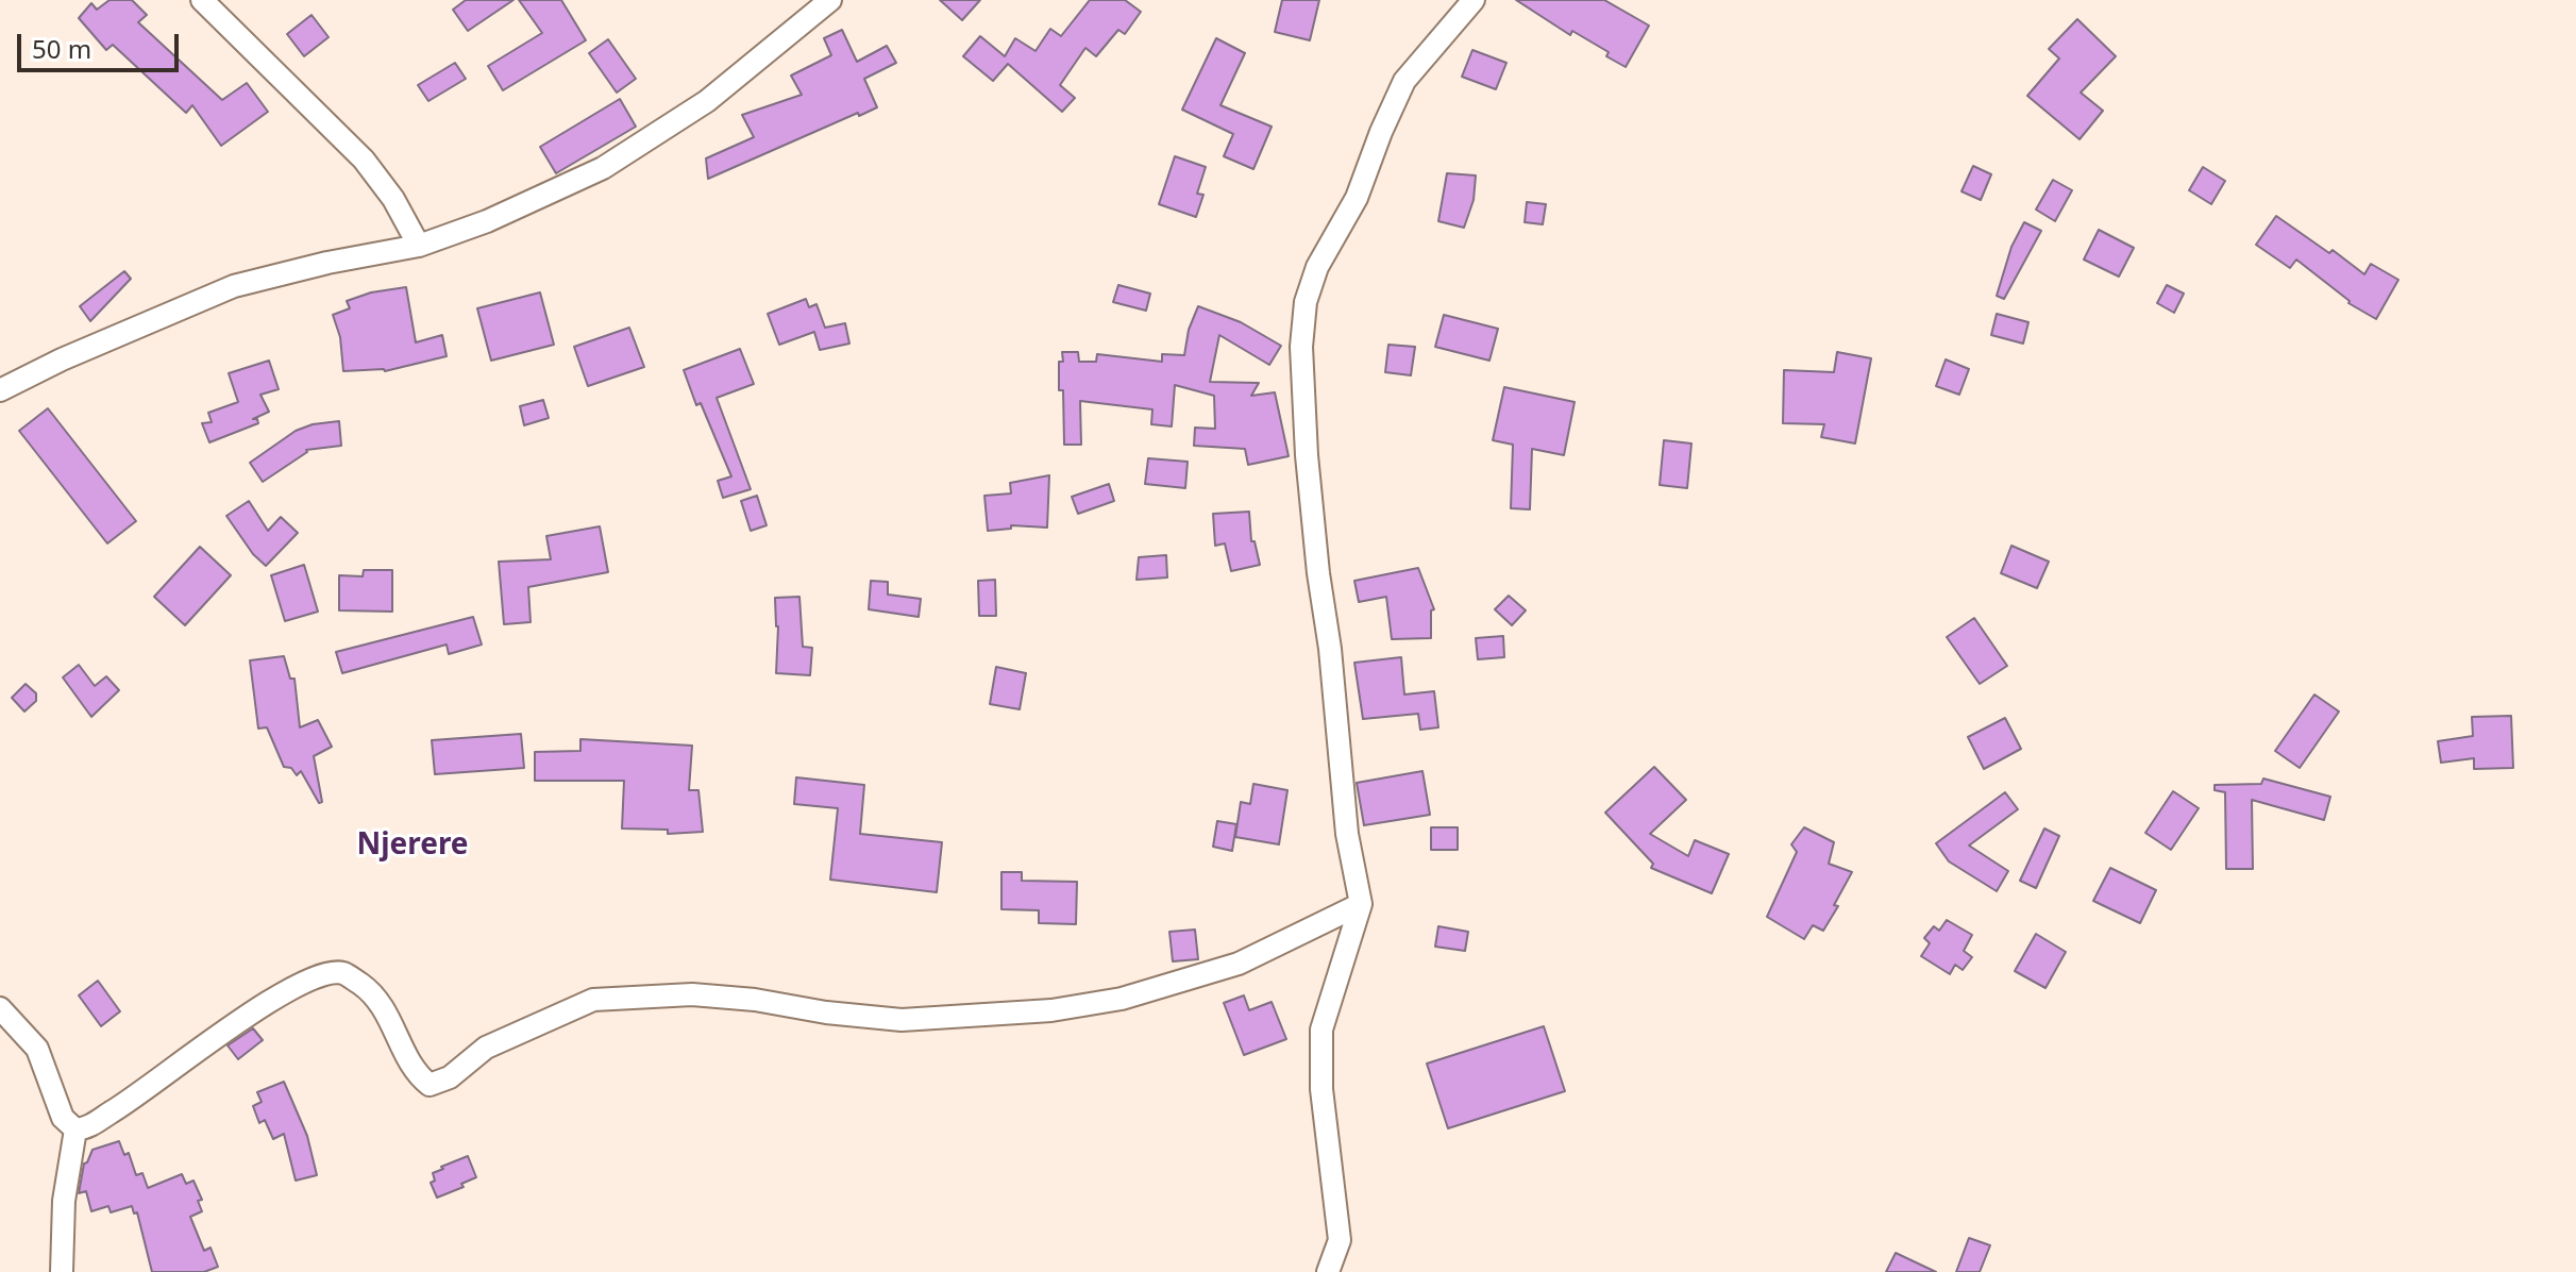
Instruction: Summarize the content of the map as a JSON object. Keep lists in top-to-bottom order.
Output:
{
  "districts": ["Njerere"],
  "scale_bar": "50 m"
}
